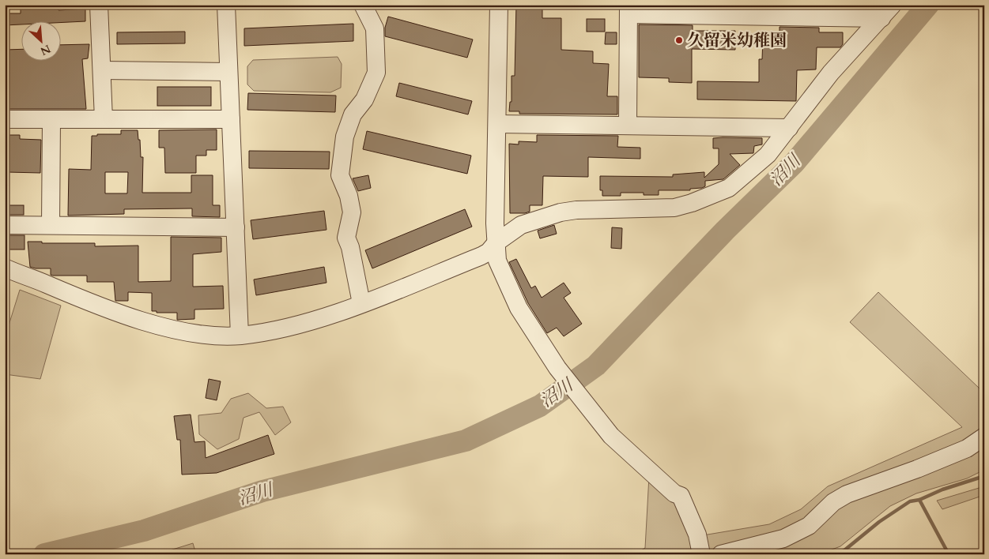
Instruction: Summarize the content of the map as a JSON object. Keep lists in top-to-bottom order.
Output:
{
  "water": ["沼川"],
  "places": ["久留米幼稚園"],
  "north": "bottom right"
}
